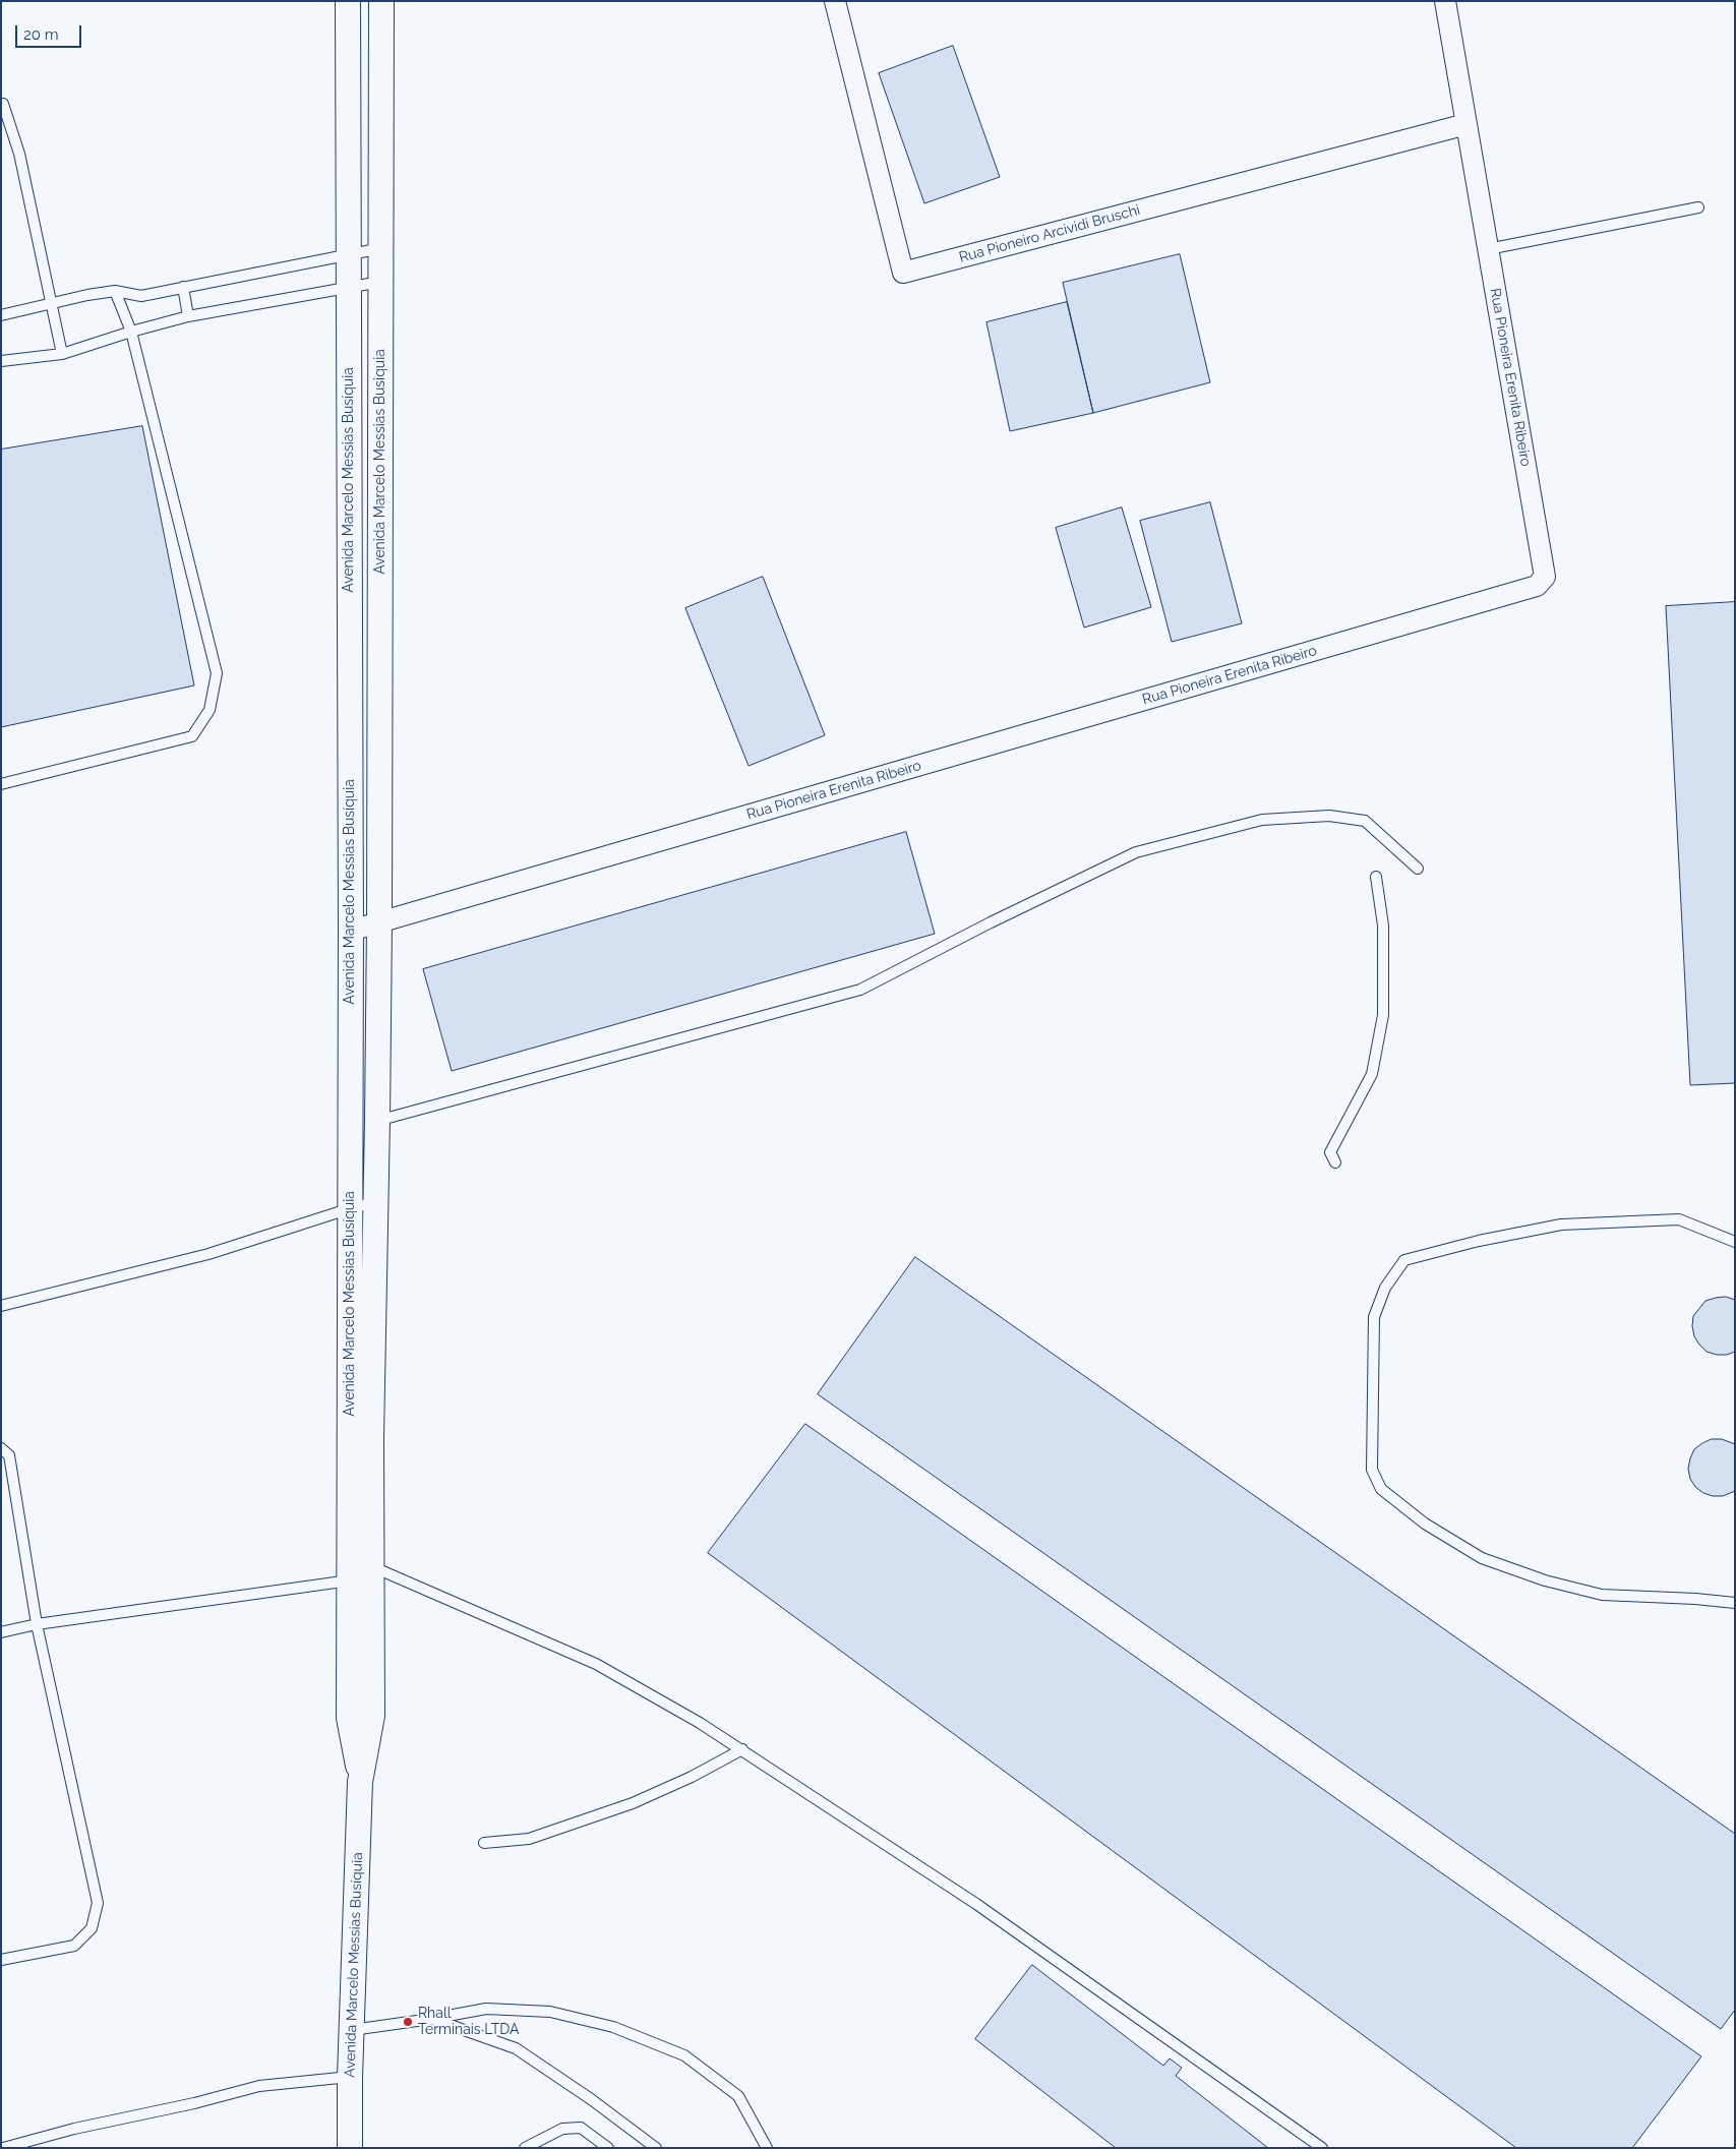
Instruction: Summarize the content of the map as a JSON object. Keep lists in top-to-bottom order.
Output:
{
  "streets": {
    "street": [
      "Rua Pioneiro Arcividi Bruschi",
      "Rua Pioneira Erenita Ribeiro",
      "Avenida Marcelo Messias Busiquia",
      "Avenida Marcelo Messias Busíquia"
    ]
  },
  "crossings": [
    ["Rua Pioneiro Arcividi Bruschi", "Rua Pioneira Erenita Ribeiro"],
    ["Rua Pioneira Erenita Ribeiro", "Avenida Marcelo Messias Busiquia"],
    ["Rua Pioneira Erenita Ribeiro", "Avenida Marcelo Messias Busíquia"],
    ["Avenida Marcelo Messias Busiquia", "Avenida Marcelo Messias Busíquia"]
  ],
  "places": ["Rhall Terminais LTDA"],
  "scale_bar": "20 m"
}
